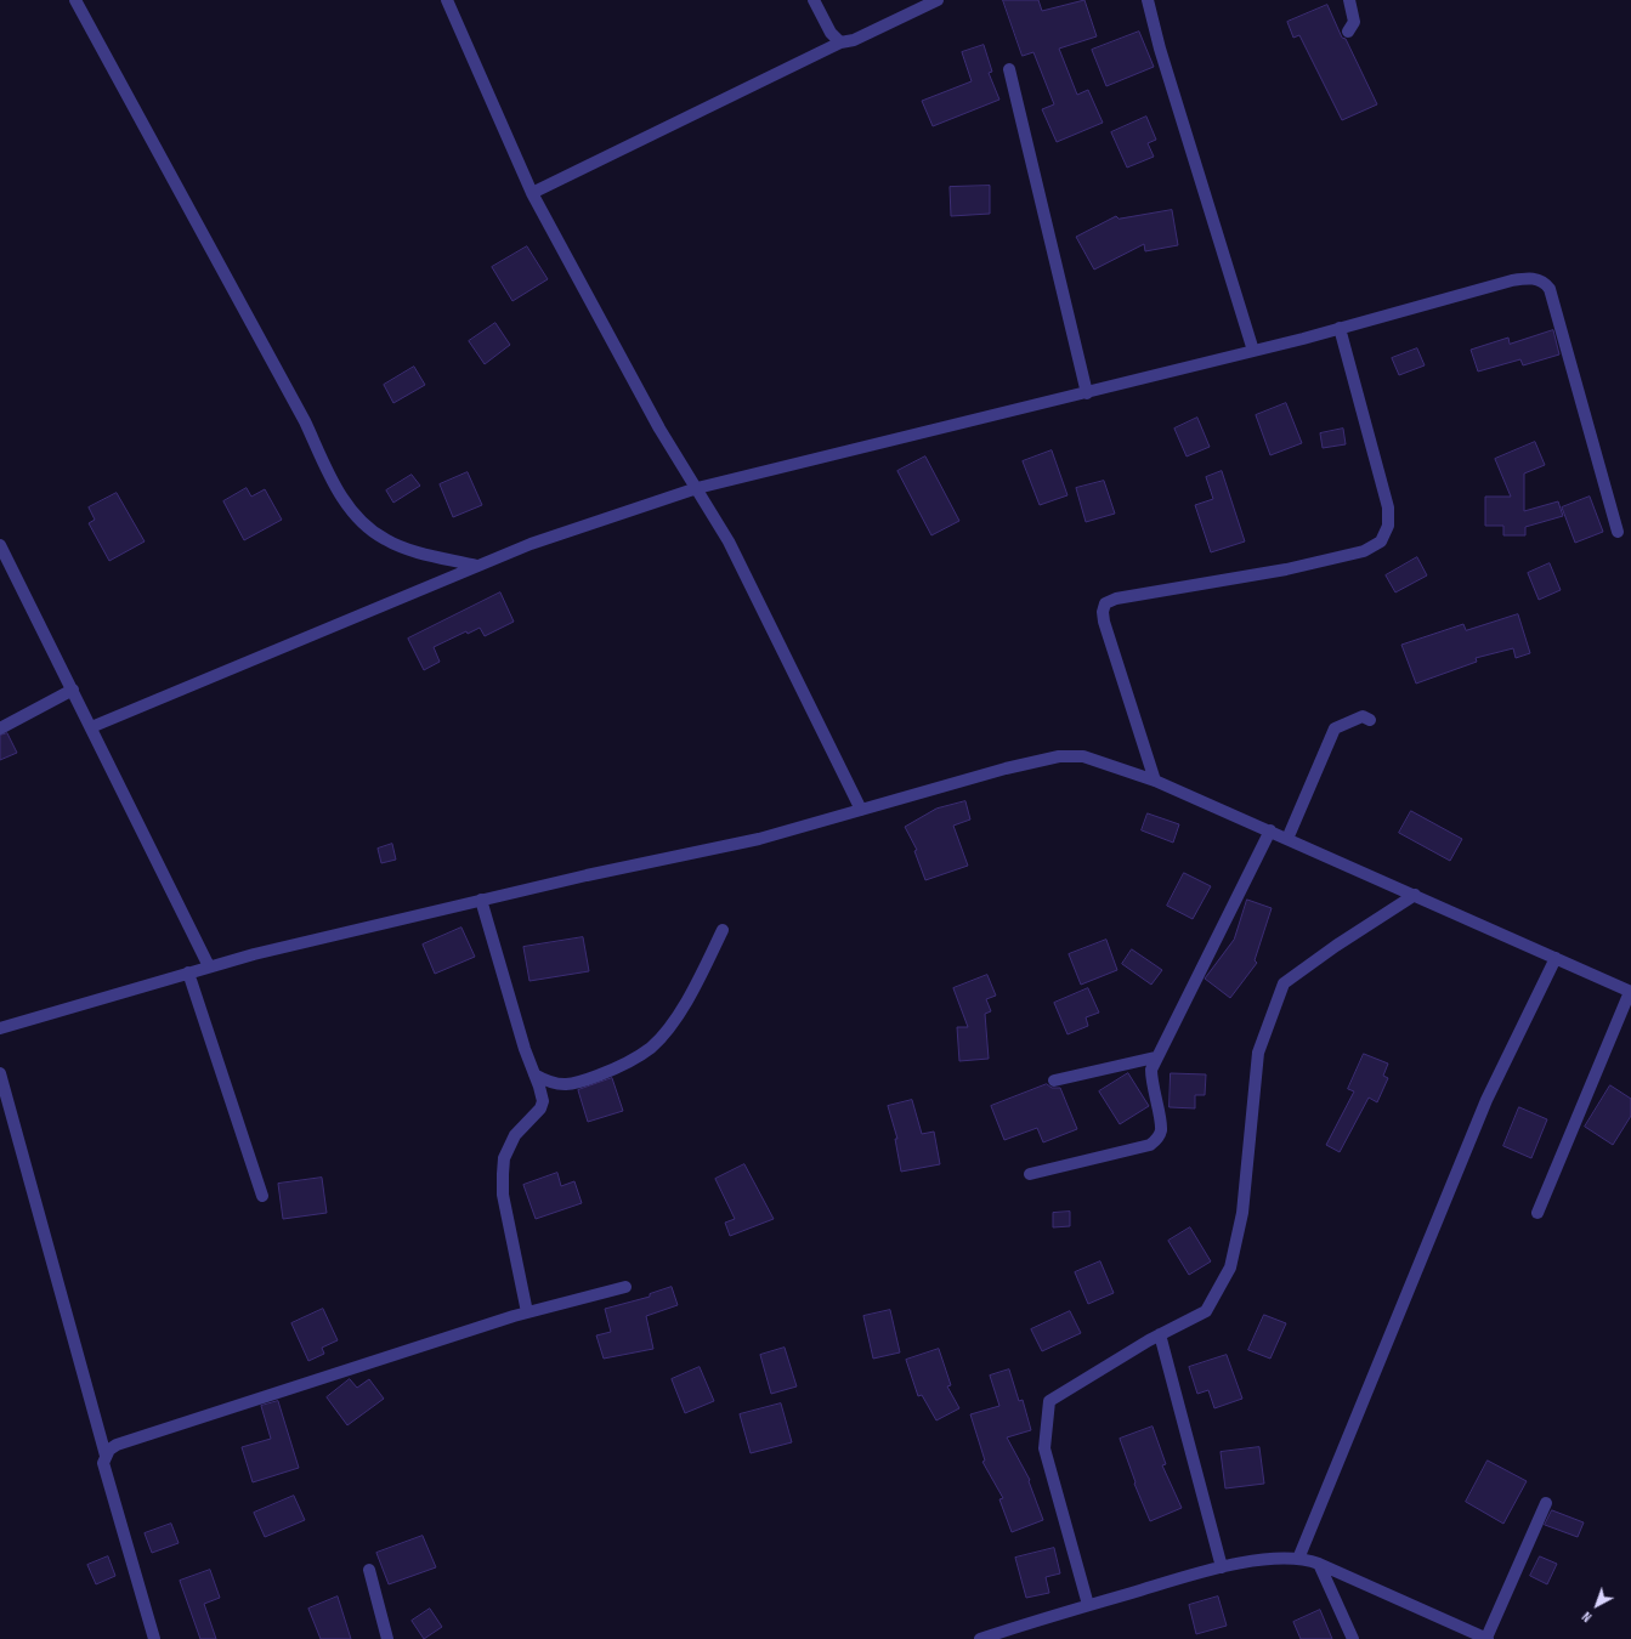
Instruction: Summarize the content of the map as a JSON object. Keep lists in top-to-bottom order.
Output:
{
  "north": "bottom left"
}
